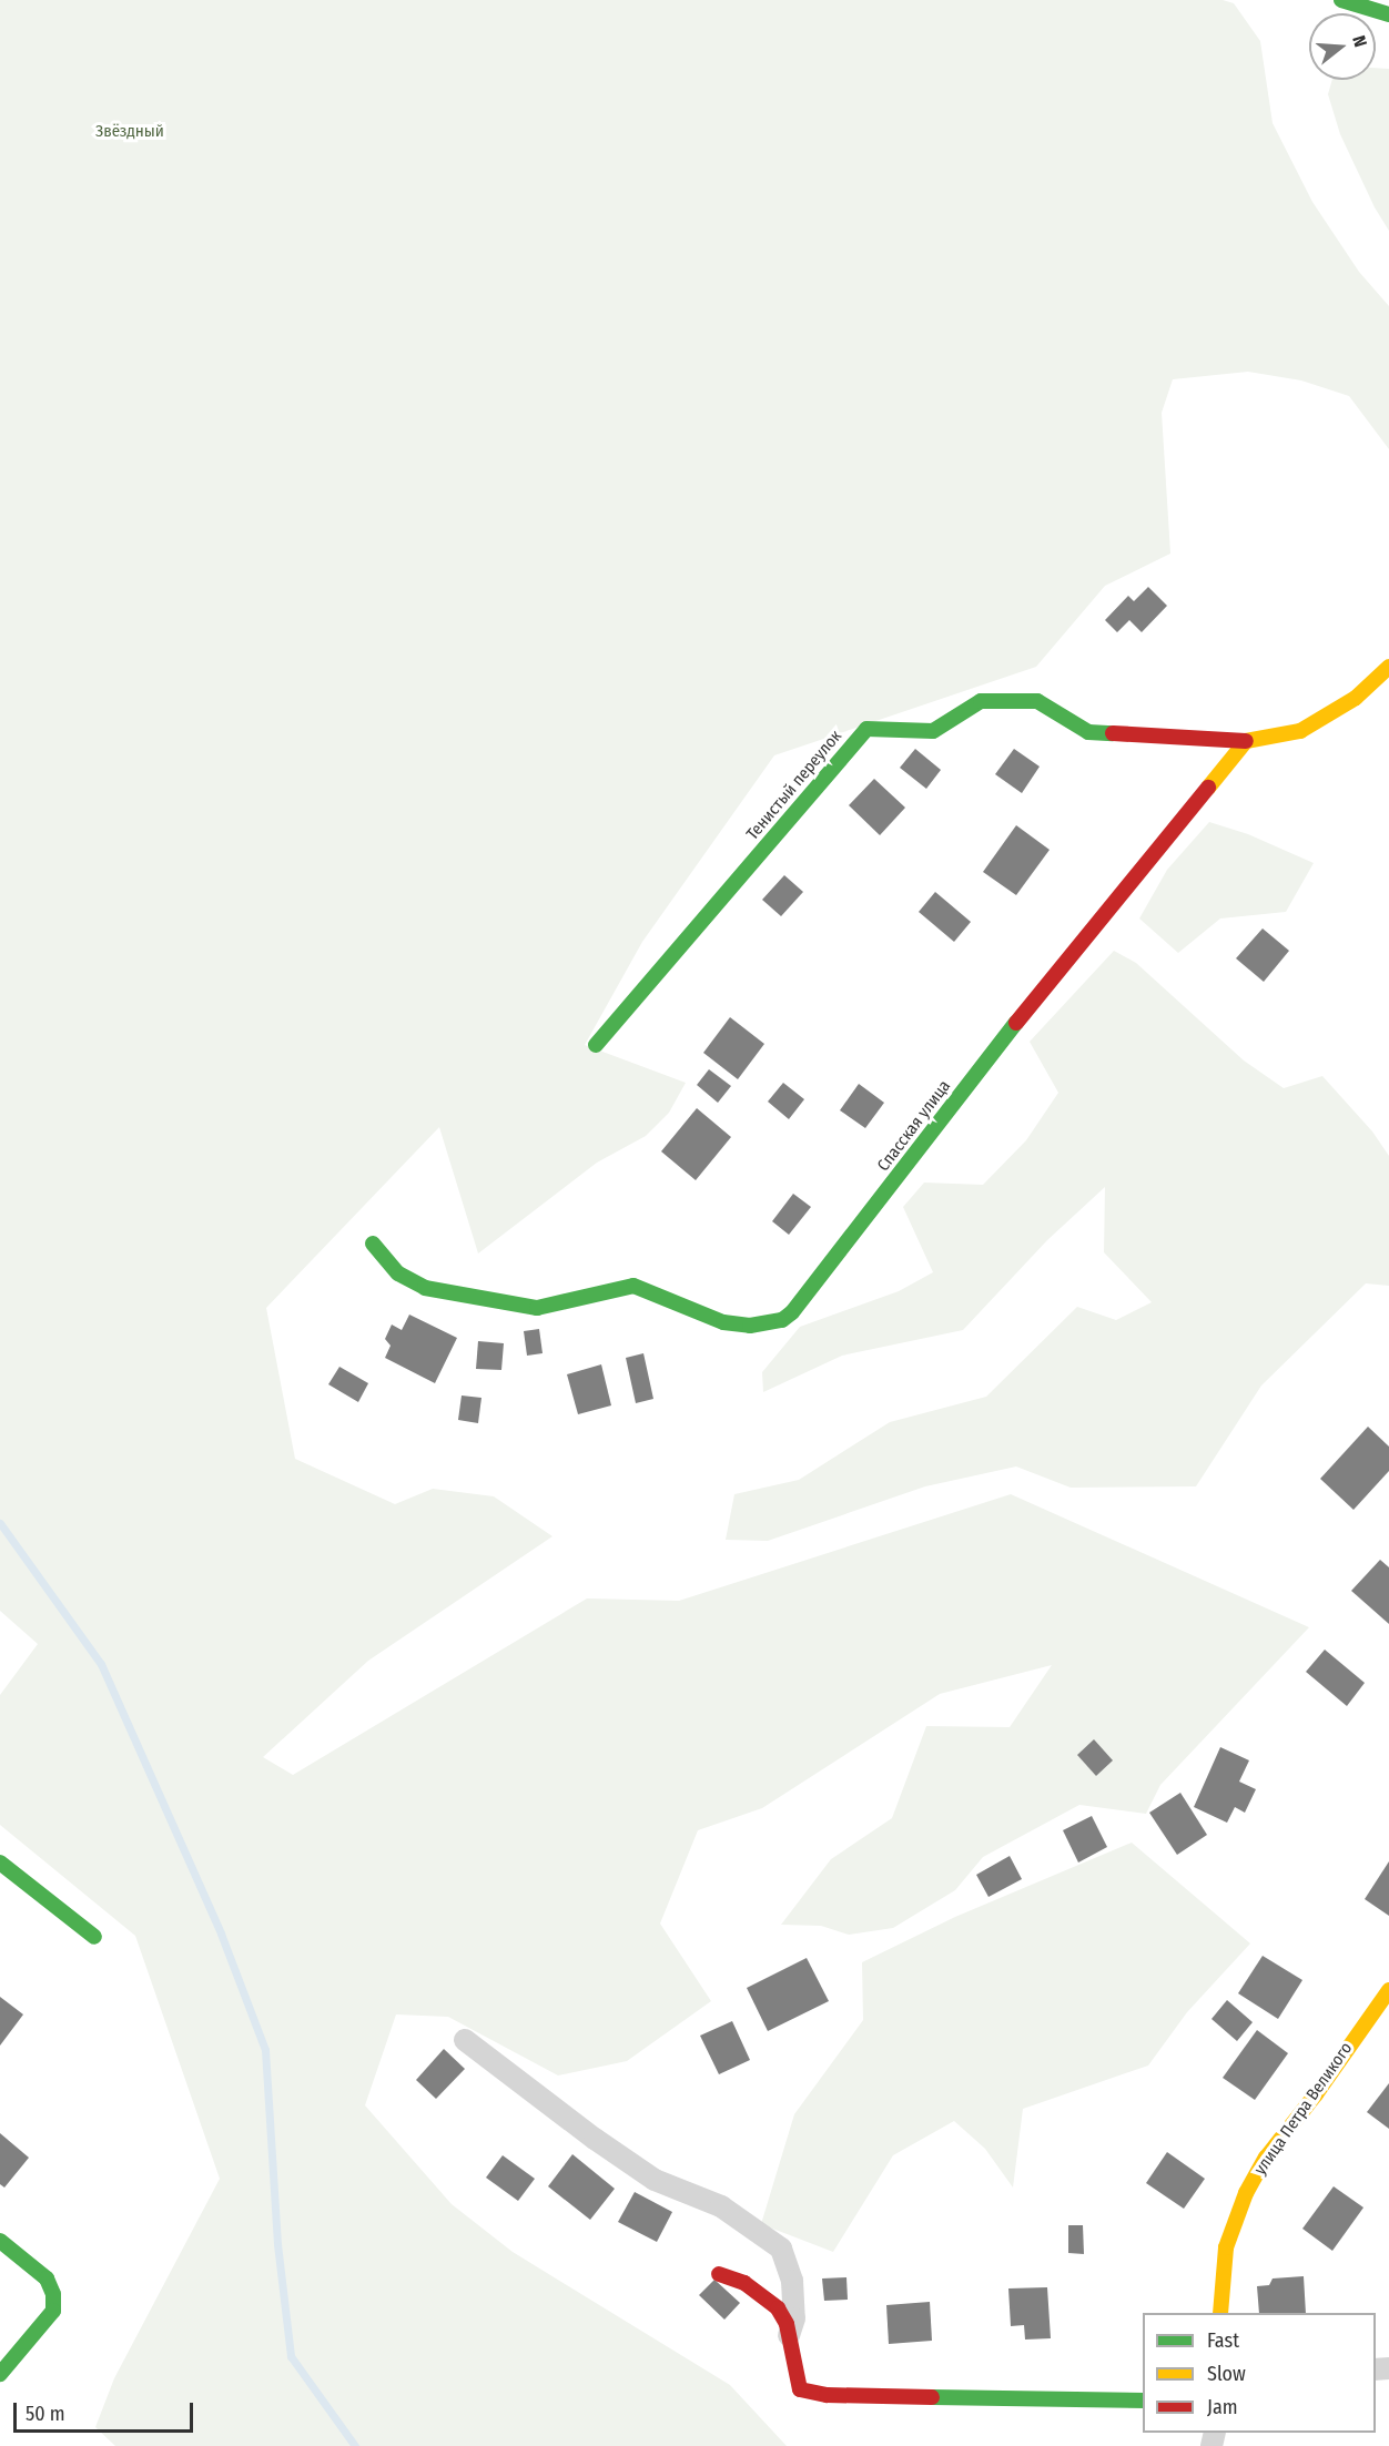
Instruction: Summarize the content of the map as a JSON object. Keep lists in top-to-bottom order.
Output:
{
  "streets": {
    "street": ["Тенистый переулок", "Спасская улица", "улица Петра Великого"]
  },
  "crossings": [
    ["Тенистый переулок", "Спасская улица"]
  ],
  "parks": ["Звёздный"],
  "legend": ["Fast", "Slow", "Jam"],
  "scale_bar": "50 m",
  "north": "right"
}
